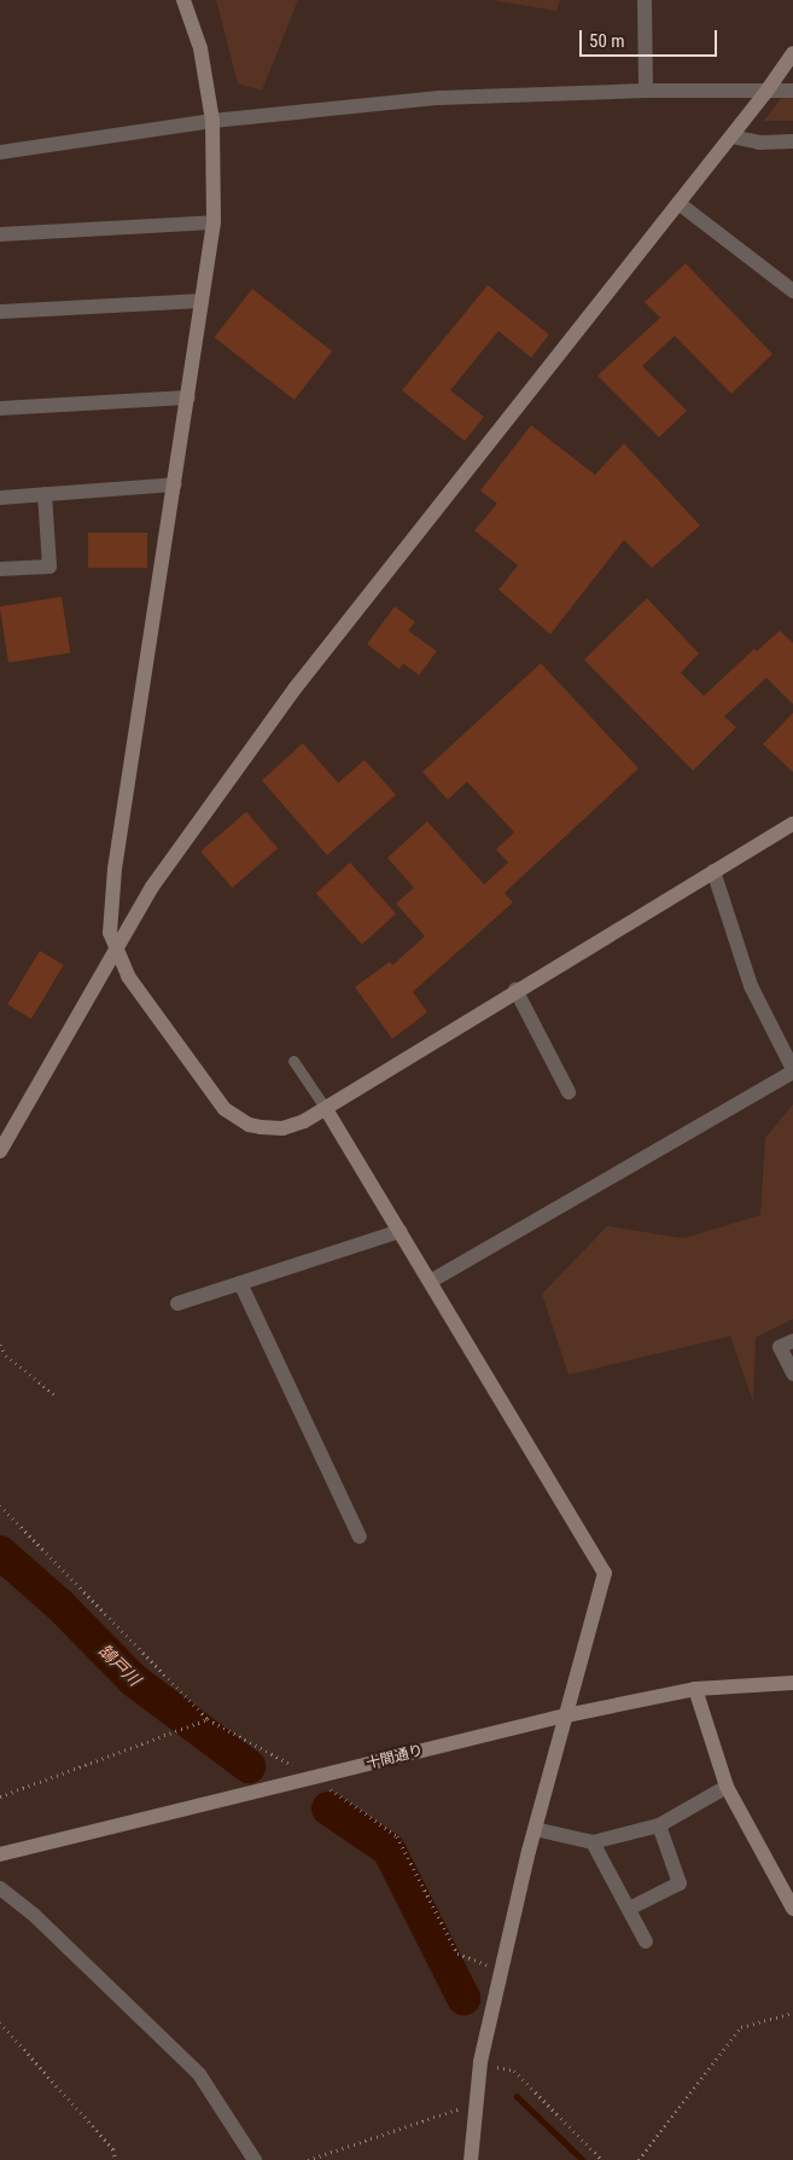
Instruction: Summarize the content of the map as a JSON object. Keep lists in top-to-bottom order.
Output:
{
  "streets": {
    "street": ["十間通り"]
  },
  "water": ["鵠戸川"],
  "scale_bar": "50 m"
}
